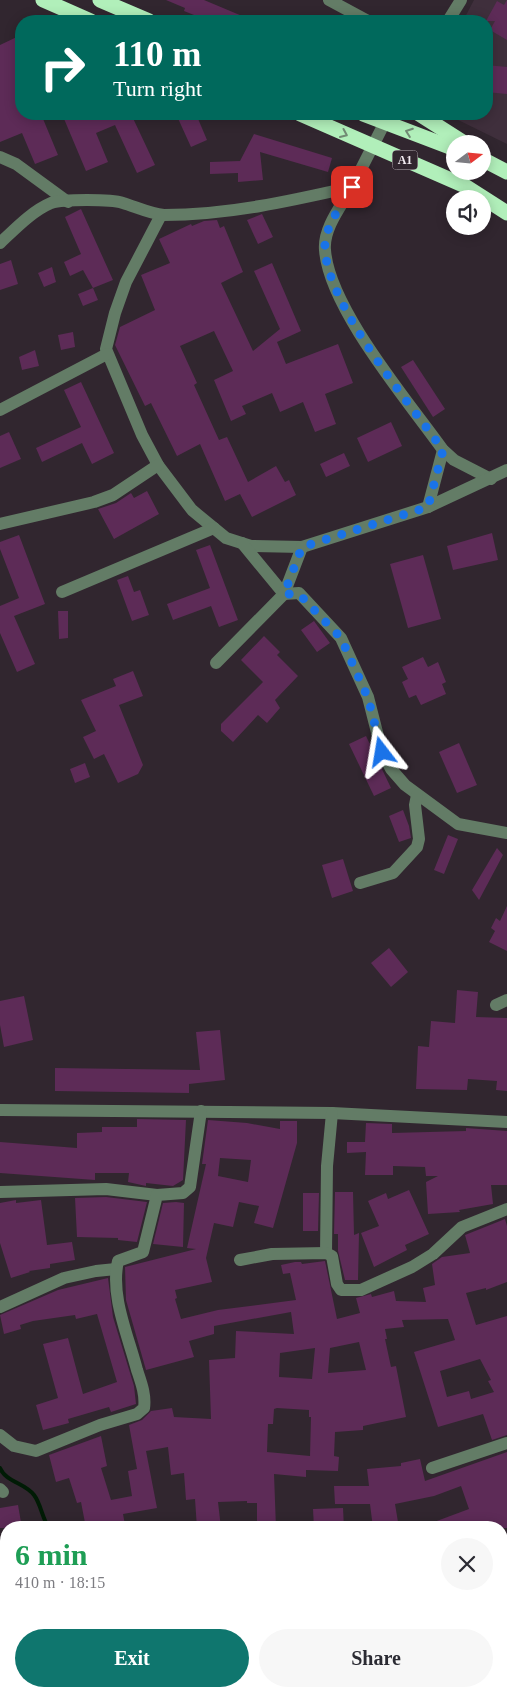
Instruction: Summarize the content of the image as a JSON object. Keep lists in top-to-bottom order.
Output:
{
  "streets": {
    "highway": ["A1"]
  },
  "north": "right",
  "page": {
    "turn": ["110 m", "Turn right"],
    "heading": ["6 min", "410 m · 18:15"],
    "buttons": ["Exit", "Share"]
  }
}
